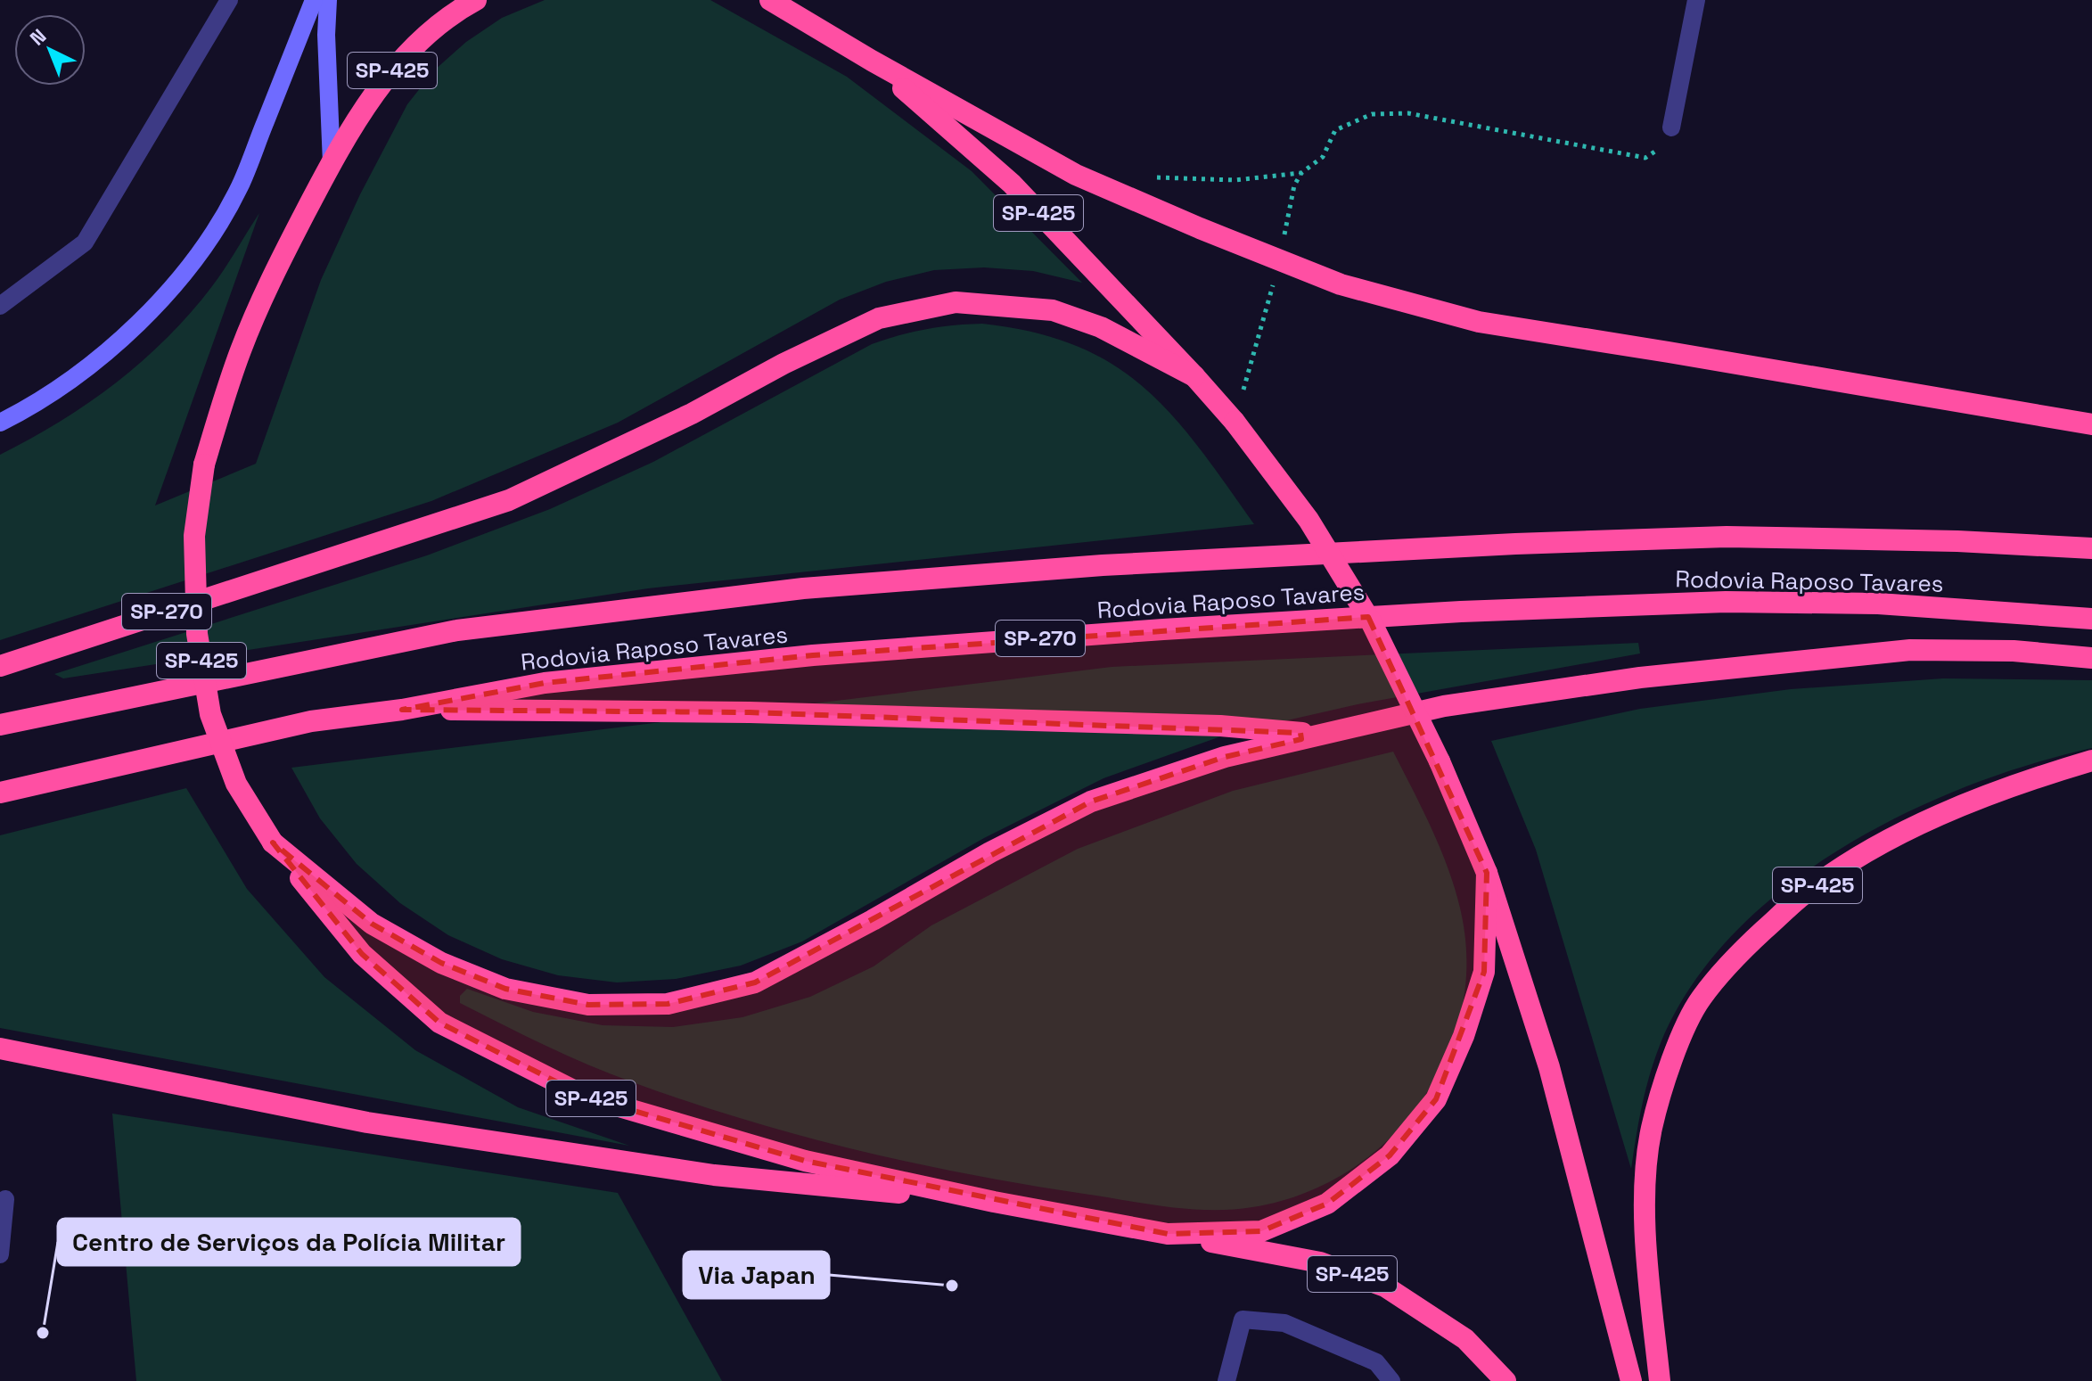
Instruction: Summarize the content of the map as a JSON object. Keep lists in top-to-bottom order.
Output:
{
  "streets": {
    "highway": ["SP-425", "Rodovia Raposo Tavares", "SP-270"]
  },
  "crossings": [
    ["SP-425", "SP-270"]
  ],
  "places": ["Via Japan", "Centro de Serviços da Polícia Militar"],
  "north": "top left"
}
